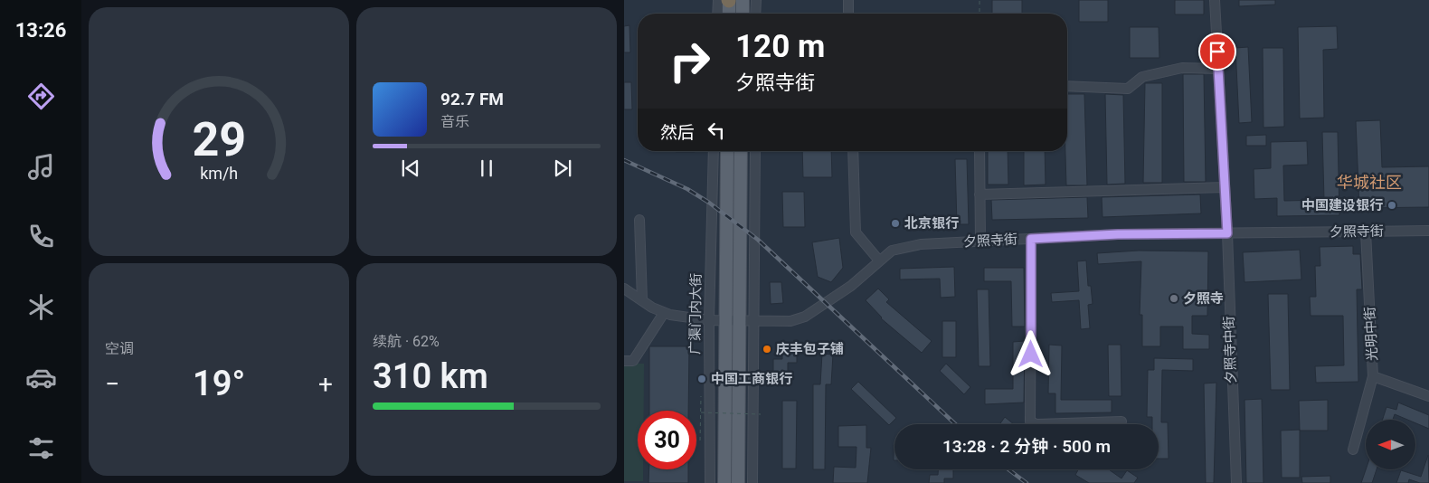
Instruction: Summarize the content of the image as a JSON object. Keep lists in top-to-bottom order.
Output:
{
  "streets": {
    "street": [
      "夕照寺街",
      "广渠门内大街",
      "光明中街",
      "夕照寺中街"
    ]
  },
  "crossings": [
    ["夕照寺街", "广渠门内大街"],
    ["夕照寺街", "光明中街"],
    ["夕照寺街", "夕照寺中街"]
  ],
  "districts": ["华城社区"],
  "places": [
    "中国建设银行",
    "北京银行",
    "夕照寺",
    "庆丰包子铺",
    "中国工商银行"
  ],
  "north": "left",
  "page": {
    "tabs": "13:26",
    "turn": ["120 m", "夕照寺街"],
    "song": ["92.7 FM", "音乐"],
    "then": "然后",
    "tile": [
      "空调",
      ["续航 · 62%", "310 km"]
    ],
    "heat": ["−", "19°", "+"],
    "limit": "30",
    "trip": "13:28 · 2 分钟 · 500 m",
    "gauge": ["29", "km/h"]
  }
}
